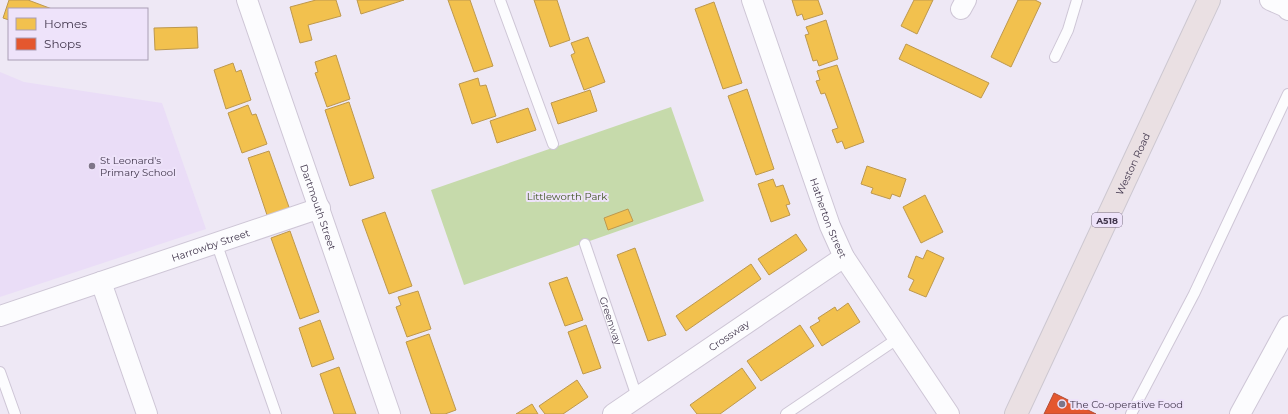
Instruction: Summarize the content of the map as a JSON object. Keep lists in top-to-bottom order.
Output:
{
  "streets": {
    "highway": ["Weston Road", "A518"],
    "street": [
      "Dartmouth Street",
      "Hatherton Street",
      "Harrowby Street",
      "Crossway"
    ],
    "lane": ["Greenway"]
  },
  "crossings": [
    ["Dartmouth Street", "Harrowby Street"],
    ["Hatherton Street", "Crossway"],
    ["Greenway", "Crossway"]
  ],
  "parks": ["Littleworth Park"],
  "places": ["St Leonard's Primary School", "The Co-operative Food"],
  "legend": ["Homes", "Shops"]
}
